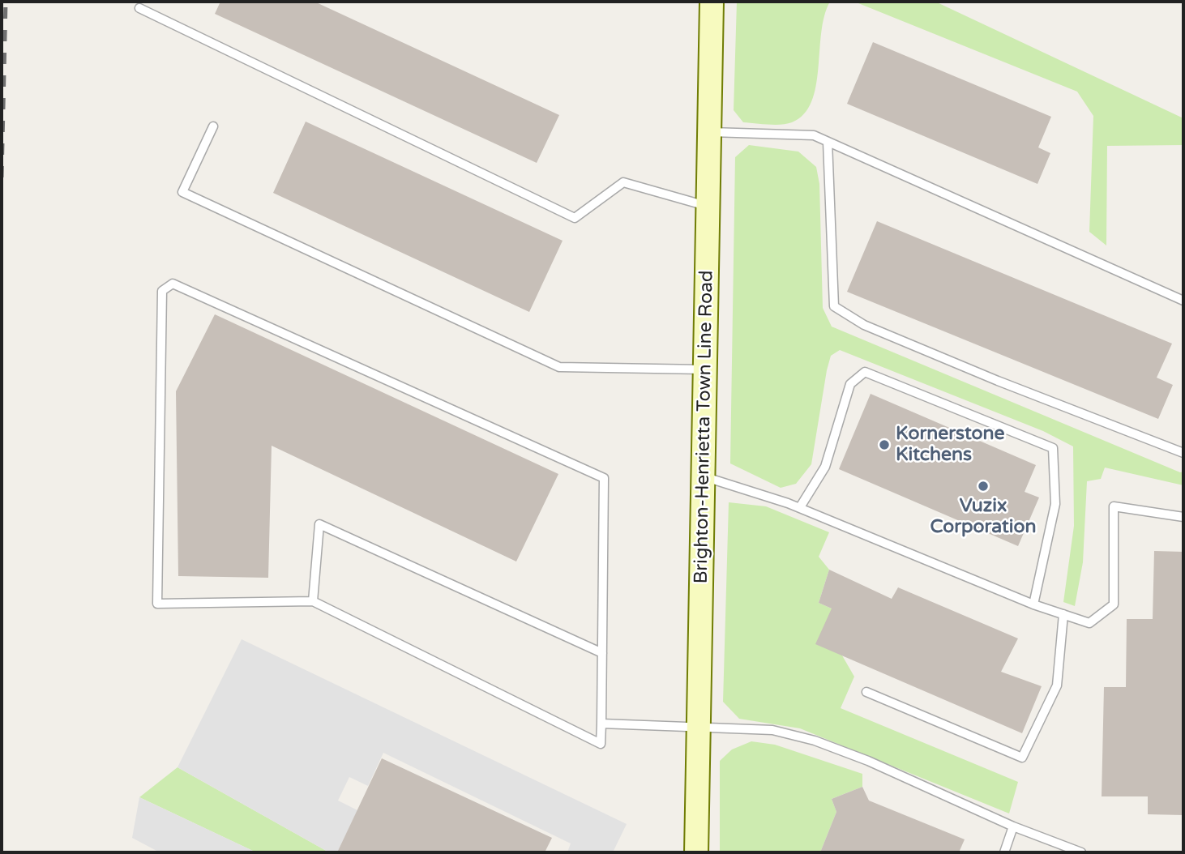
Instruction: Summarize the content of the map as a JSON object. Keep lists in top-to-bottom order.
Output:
{
  "streets": {
    "street": ["Brighton-Henrietta Town Line Road"]
  },
  "places": ["Kornerstone Kitchens", "Vuzix Corporation"]
}
